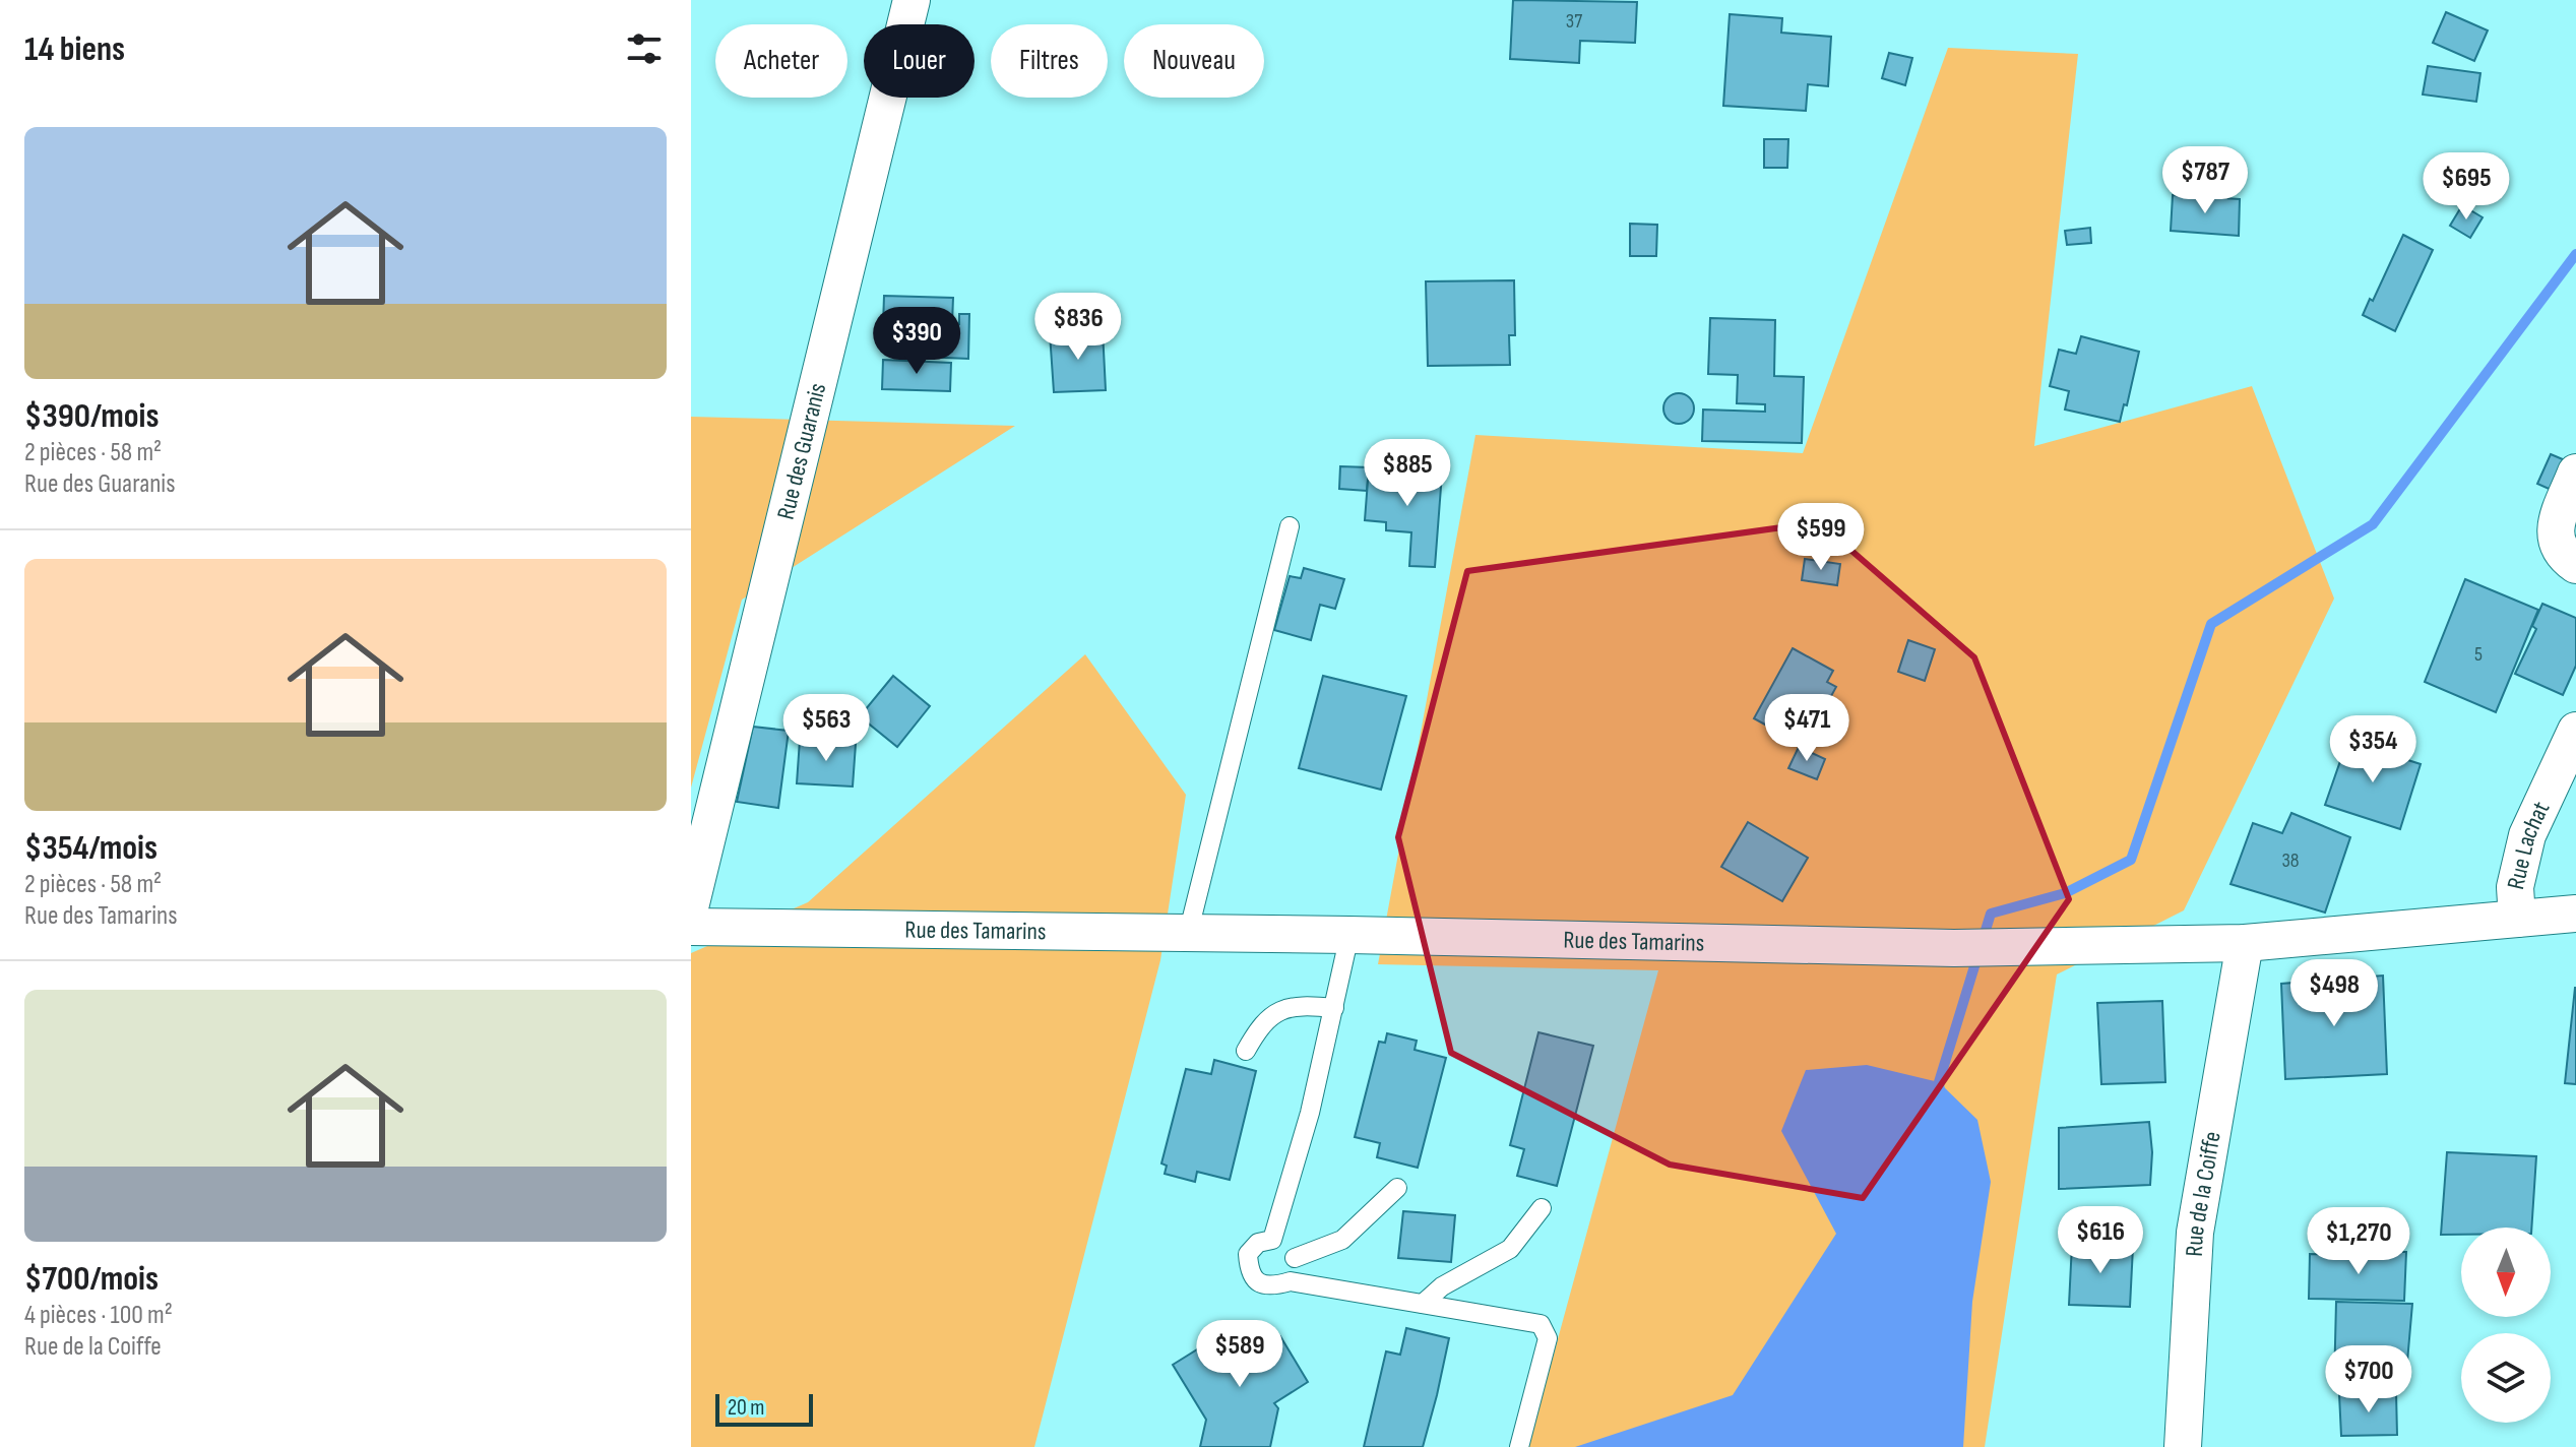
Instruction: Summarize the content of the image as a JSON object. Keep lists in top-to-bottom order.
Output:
{
  "streets": {
    "street": [
      "Rue des Guaranis",
      "Rue Lachat",
      "Rue des Tamarins",
      "Rue de la Coiffe"
    ]
  },
  "crossings": [
    ["Rue Lachat", "Rue des Tamarins"],
    ["Rue des Tamarins", "Rue de la Coiffe"]
  ],
  "house_numbers": ["37", "5", "38"],
  "scale_bar": "20 m",
  "north": "bottom",
  "page": {
    "heading": "14 biens",
    "chip": [
      "Acheter",
      "Louer",
      "Filtres",
      "Nouveau"
    ],
    "list": [
      {
        "name": "$390/mois",
        "note": "2 pièces · 58 m² · Rue des Guaranis"
      },
      {
        "name": "$354/mois",
        "note": "2 pièces · 58 m² · Rue des Tamarins"
      },
      {
        "name": "$700/mois",
        "note": "4 pièces · 100 m² · Rue de la Coiffe"
      }
    ],
    "price": [
      "$787",
      "$695",
      "$836",
      "$390",
      "$885",
      "$599",
      "$563",
      "$471",
      "$354",
      "$498",
      "$616",
      "$1,270",
      "$589",
      "$700"
    ],
    "scale": "20 m"
  }
}
